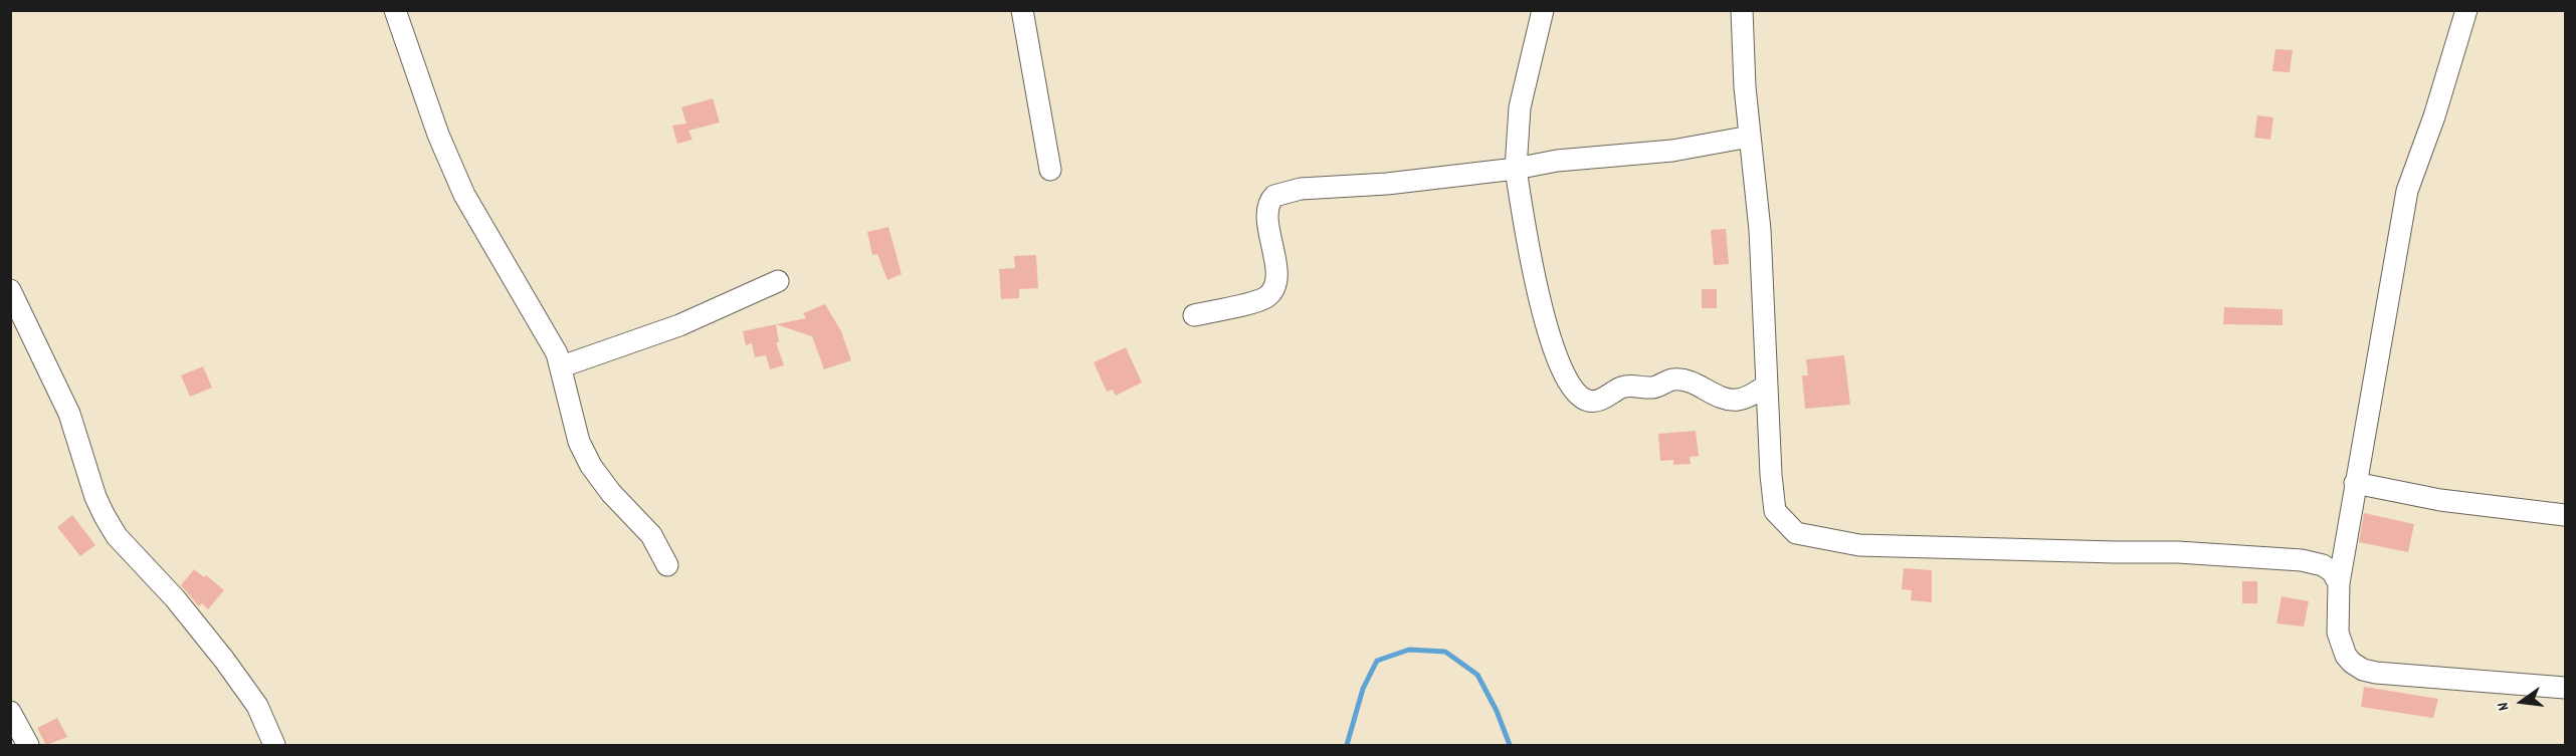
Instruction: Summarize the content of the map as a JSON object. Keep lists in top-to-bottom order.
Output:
{
  "north": "left"
}
